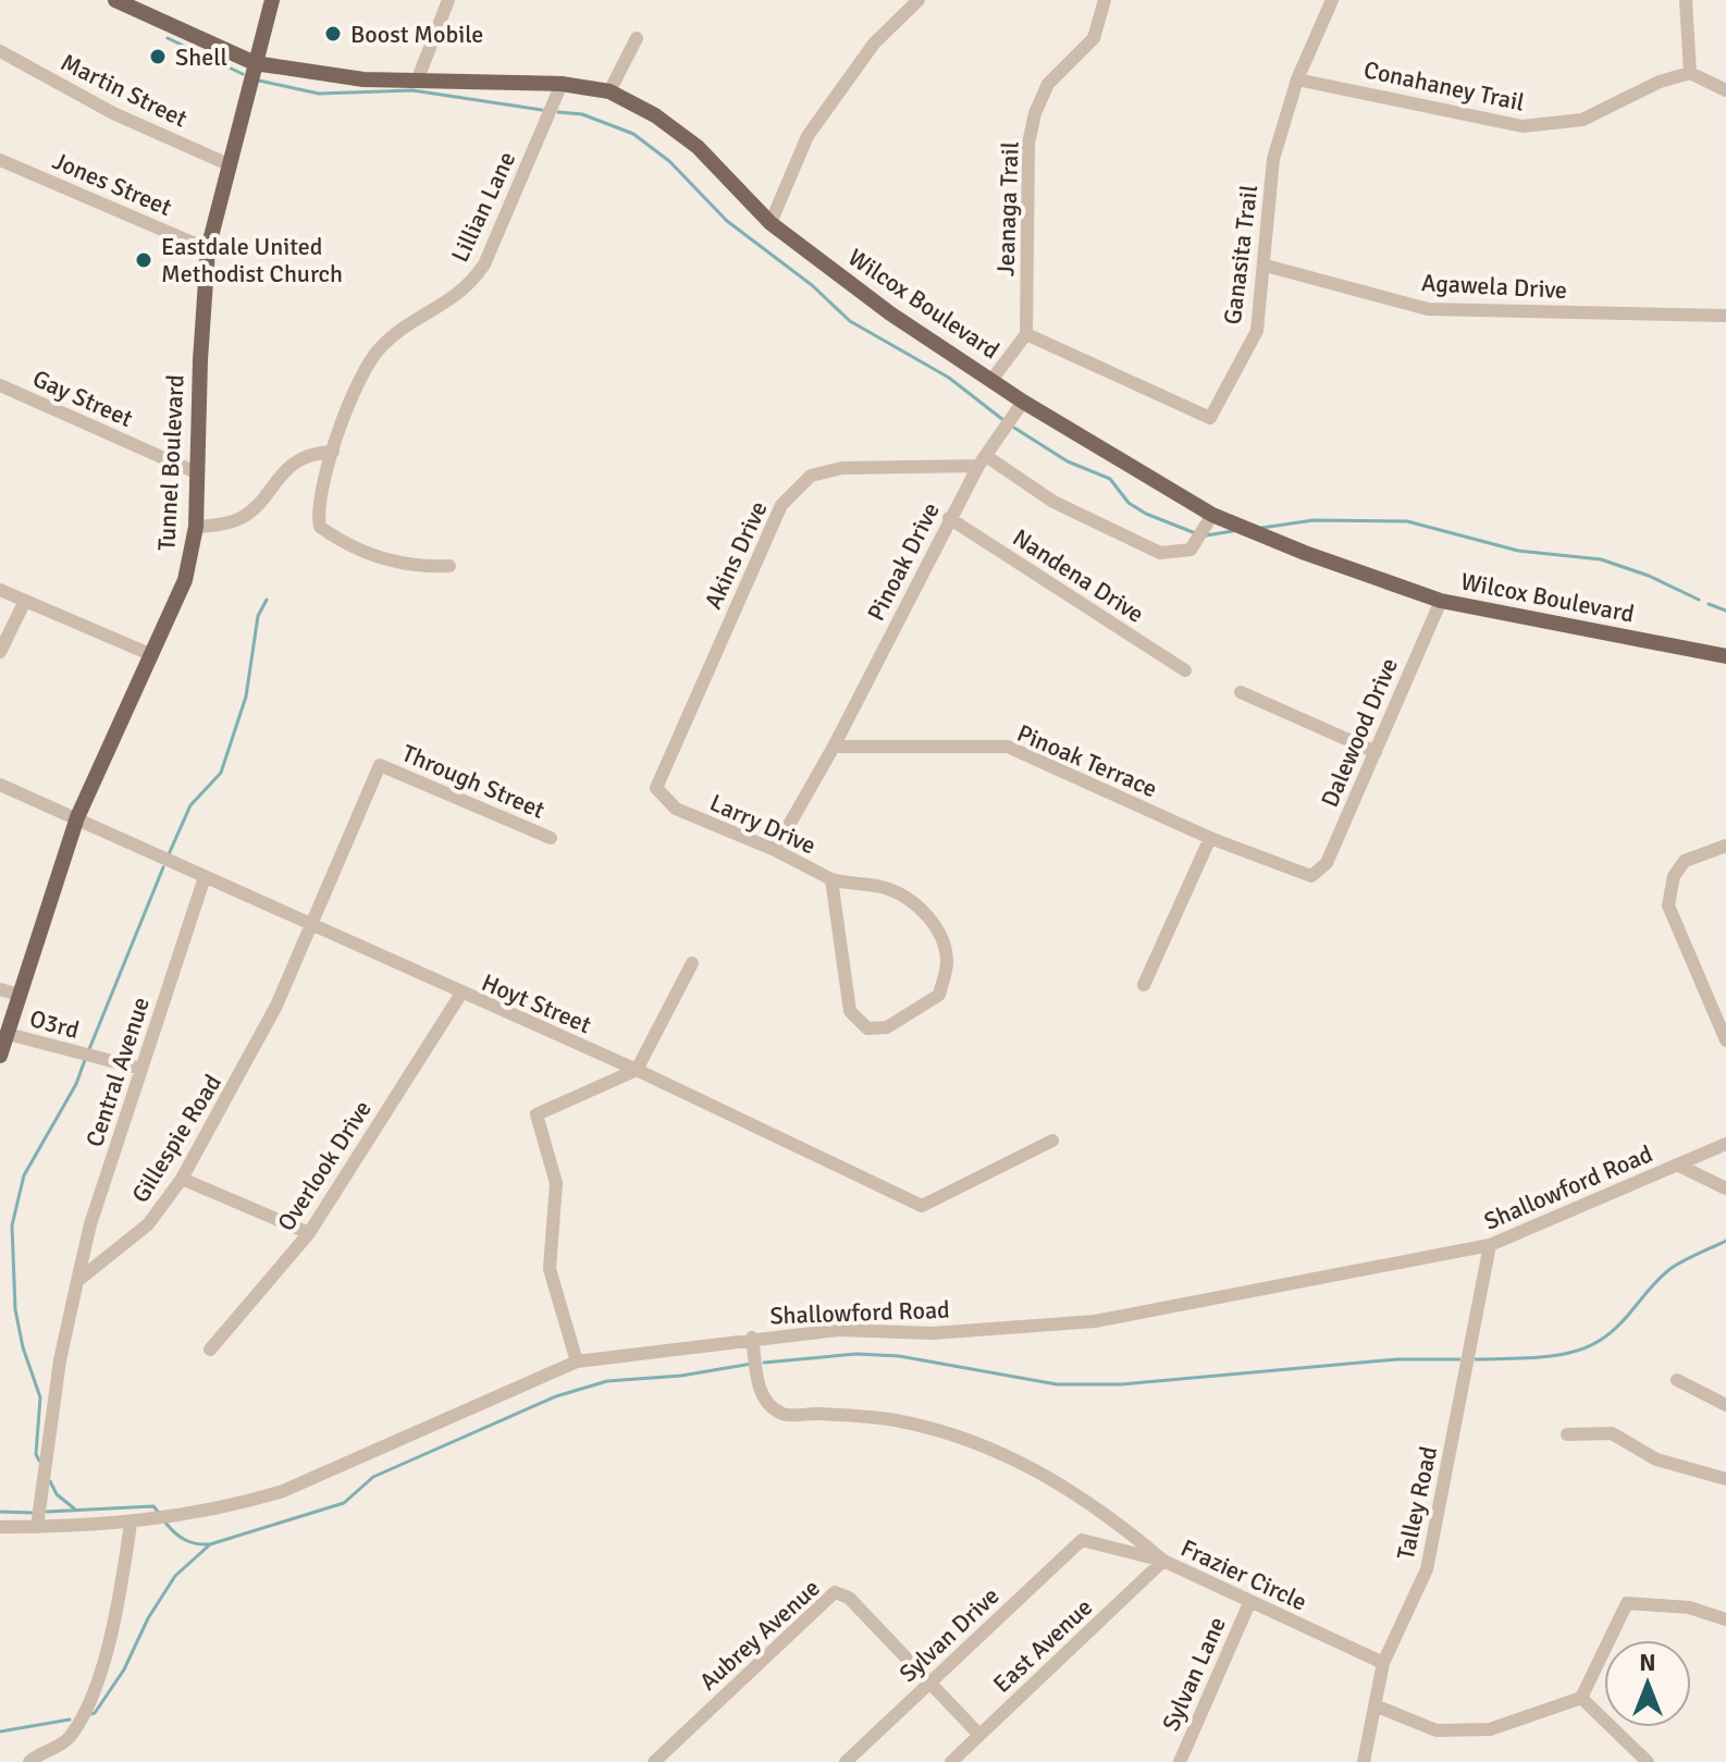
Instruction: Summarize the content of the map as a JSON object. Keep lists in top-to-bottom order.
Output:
{
  "streets": {
    "main road": ["Wilcox Boulevard", "Tunnel Boulevard"],
    "street": [
      "Conahaney Trail",
      "Martin Street",
      "Jones Street",
      "Lillian Lane",
      "Jeanaga Trail",
      "Ganasita Trail",
      "Agawela Drive",
      "Gay Street",
      "Akins Drive",
      "Pinoak Drive",
      "Nandena Drive",
      "Dalewood Drive",
      "Pinoak Terrace",
      "Through Street",
      "Larry Drive",
      "Hoyt Street",
      "O3rd",
      "Central Avenue",
      "Gillespie Road",
      "Overlook Drive",
      "Shallowford Road",
      "Talley Road",
      "Frazier Circle",
      "Aubrey Avenue",
      "Sylvan Drive",
      "East Avenue",
      "Sylvan Lane"
    ]
  },
  "crossings": [
    ["Conahaney Trail", "Ganasita Trail"],
    ["Martin Street", "Tunnel Boulevard"],
    ["Jones Street", "Tunnel Boulevard"],
    ["Lillian Lane", "Wilcox Boulevard"],
    ["Jeanaga Trail", "Ganasita Trail"],
    ["Ganasita Trail", "Agawela Drive"],
    ["Wilcox Boulevard", "Tunnel Boulevard"],
    ["Wilcox Boulevard", "Pinoak Drive"],
    ["Wilcox Boulevard", "Dalewood Drive"],
    ["Gay Street", "Tunnel Boulevard"],
    ["Tunnel Boulevard", "Hoyt Street"],
    ["Tunnel Boulevard", "O3rd"],
    ["Akins Drive", "Pinoak Drive"],
    ["Akins Drive", "Larry Drive"],
    ["Pinoak Drive", "Nandena Drive"],
    ["Pinoak Drive", "Pinoak Terrace"],
    ["Pinoak Drive", "Larry Drive"],
    ["Dalewood Drive", "Pinoak Terrace"],
    ["Through Street", "Gillespie Road"],
    ["Hoyt Street", "Central Avenue"],
    ["Hoyt Street", "Gillespie Road"],
    ["Hoyt Street", "Overlook Drive"],
    ["O3rd", "Central Avenue"],
    ["Central Avenue", "Gillespie Road"],
    ["Shallowford Road", "Talley Road"],
    ["Talley Road", "Frazier Circle"],
    ["Frazier Circle", "Sylvan Drive"],
    ["Frazier Circle", "East Avenue"],
    ["Frazier Circle", "Sylvan Lane"],
    ["Aubrey Avenue", "Sylvan Drive"]
  ],
  "places": ["Boost Mobile", "Shell", "Eastdale United Methodist Church"],
  "north": "top"
}
